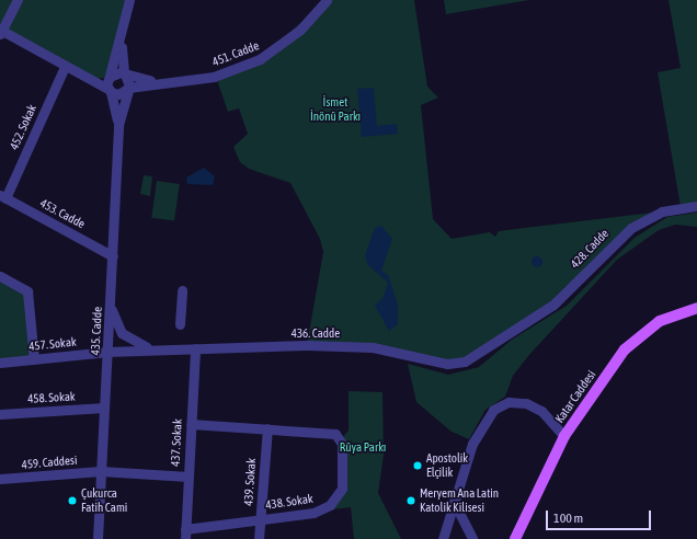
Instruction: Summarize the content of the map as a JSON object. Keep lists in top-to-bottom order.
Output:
{
  "streets": {
    "main road": ["Katar Caddesi"],
    "street": [
      "451. Cadde",
      "452. Sokak",
      "453. Cadde",
      "428. Cadde",
      "435. Cadde",
      "436. Cadde",
      "457. Sokak",
      "458. Sokak",
      "437. Sokak",
      "459. Caddesi",
      "439. Sokak",
      "438. Sokak"
    ]
  },
  "crossings": [
    ["452. Sokak", "453. Cadde"],
    ["453. Cadde", "435. Cadde"],
    ["428. Cadde", "436. Cadde"],
    ["435. Cadde", "436. Cadde"],
    ["435. Cadde", "457. Sokak"],
    ["435. Cadde", "458. Sokak"],
    ["435. Cadde", "459. Caddesi"],
    ["436. Cadde", "457. Sokak"],
    ["436. Cadde", "437. Sokak"],
    ["437. Sokak", "459. Caddesi"],
    ["437. Sokak", "438. Sokak"],
    ["439. Sokak", "438. Sokak"]
  ],
  "parks": ["İsmet İnönü Parkı", "Rüya Parkı"],
  "places": ["Apostolik Elçilik", "Çukurca Fatih Cami", "Meryem Ana Latin Katolik Kilisesi"],
  "scale_bar": "100 m"
}
